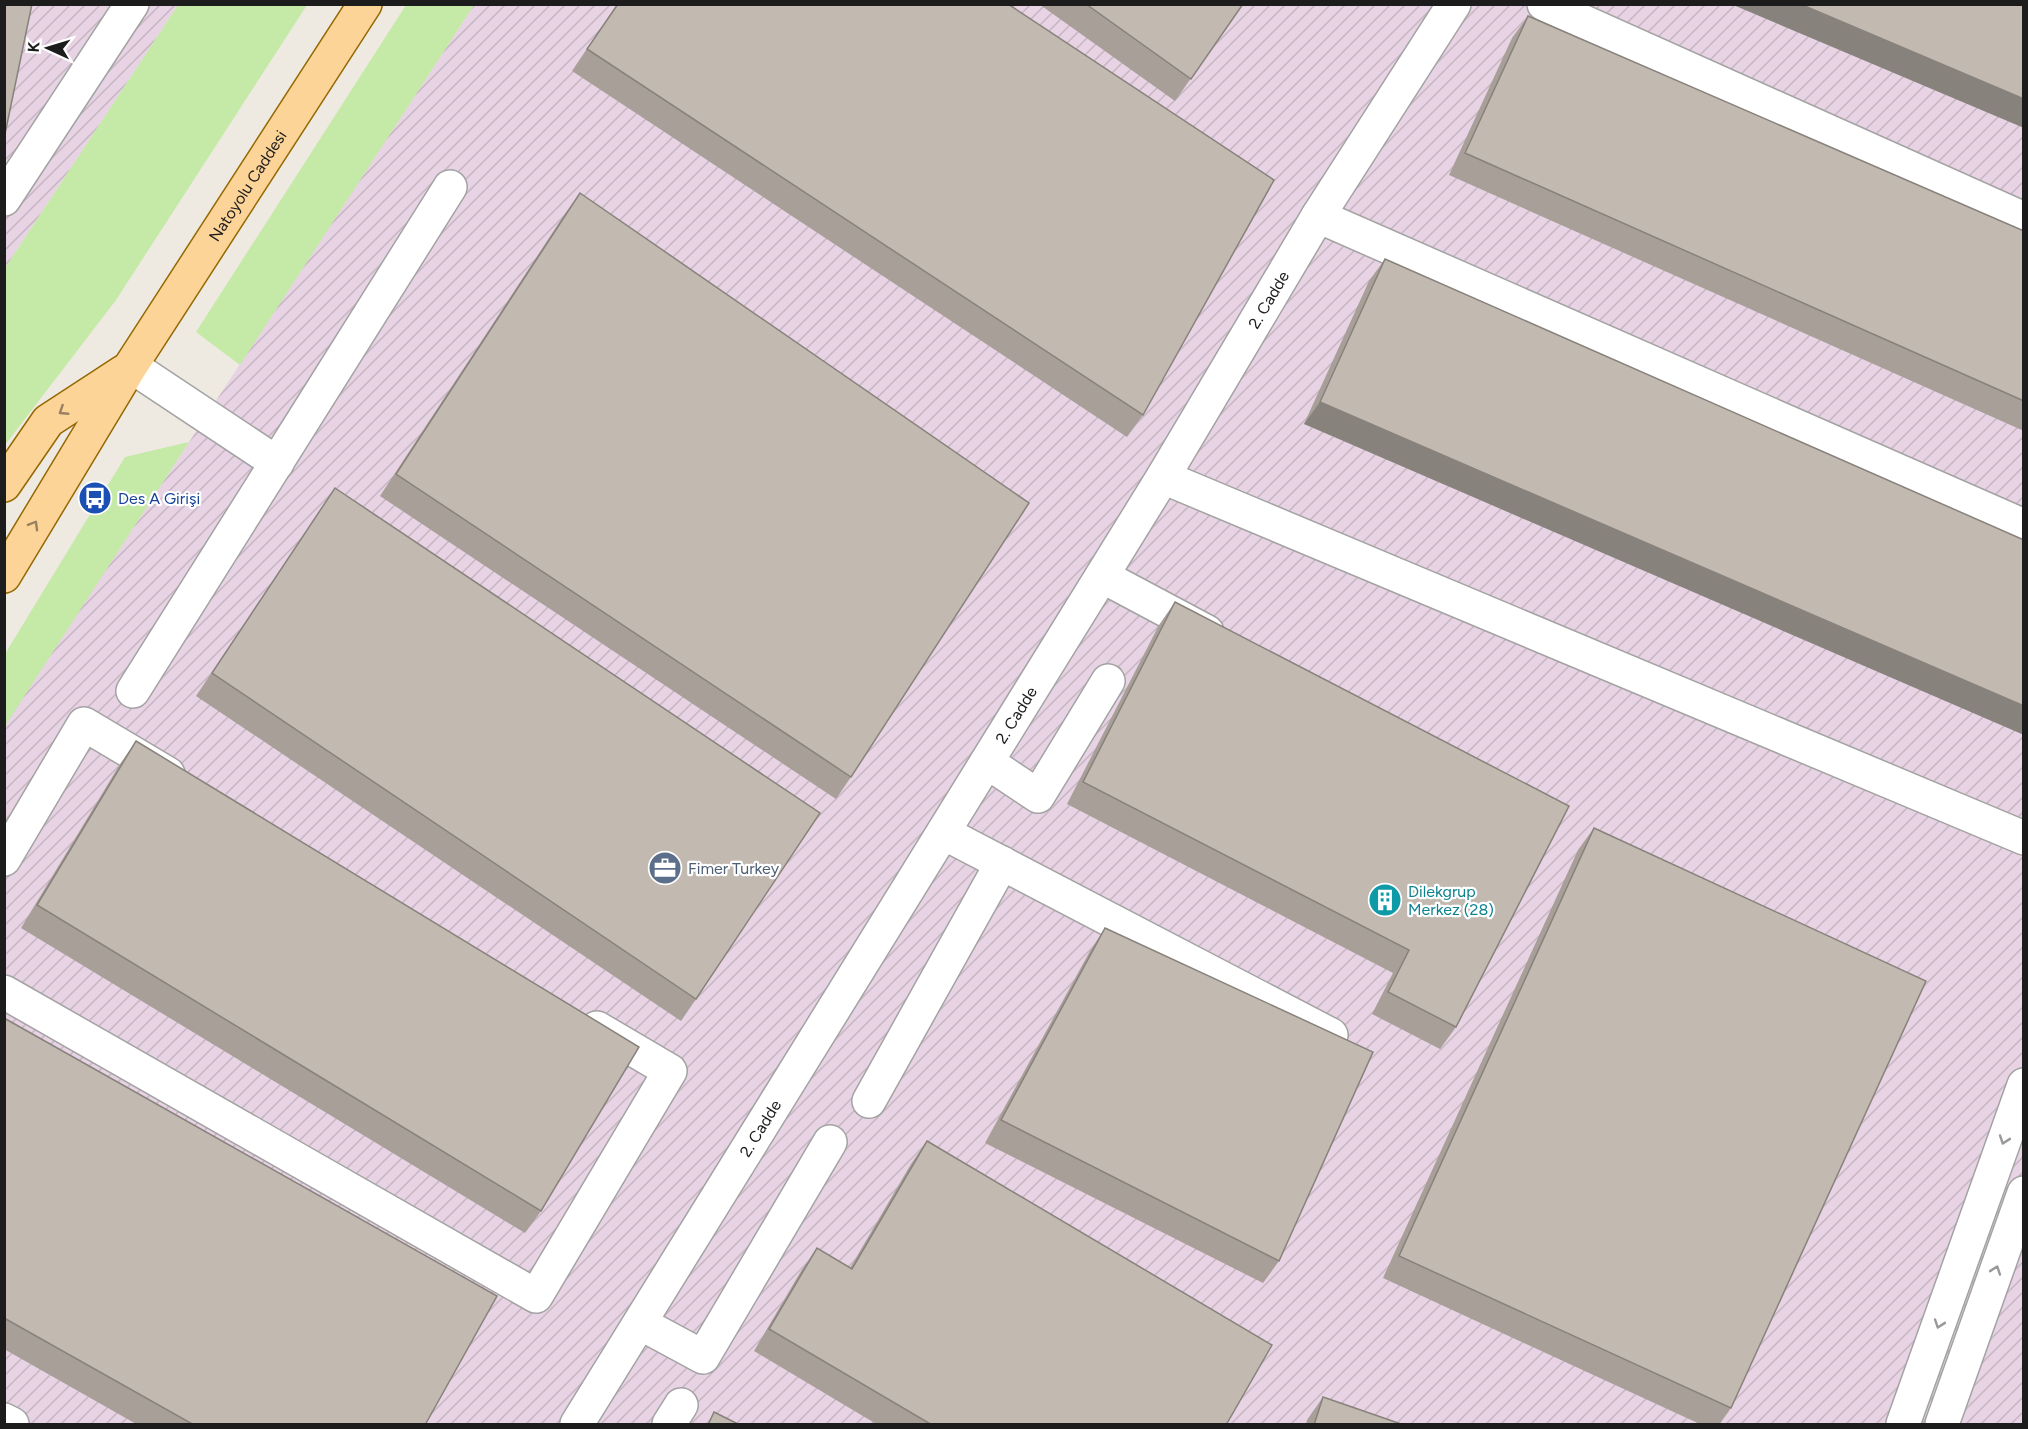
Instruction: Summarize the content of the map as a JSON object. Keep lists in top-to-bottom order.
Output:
{
  "streets": {
    "main road": ["Natoyolu Caddesi"],
    "street": ["2. Cadde"]
  },
  "places": {
    "bus stop": ["Des A Girişi"],
    "office": ["Fimer Turkey"],
    "building": ["Dilekgrup Merkez (28)"]
  },
  "north": "left"
}
